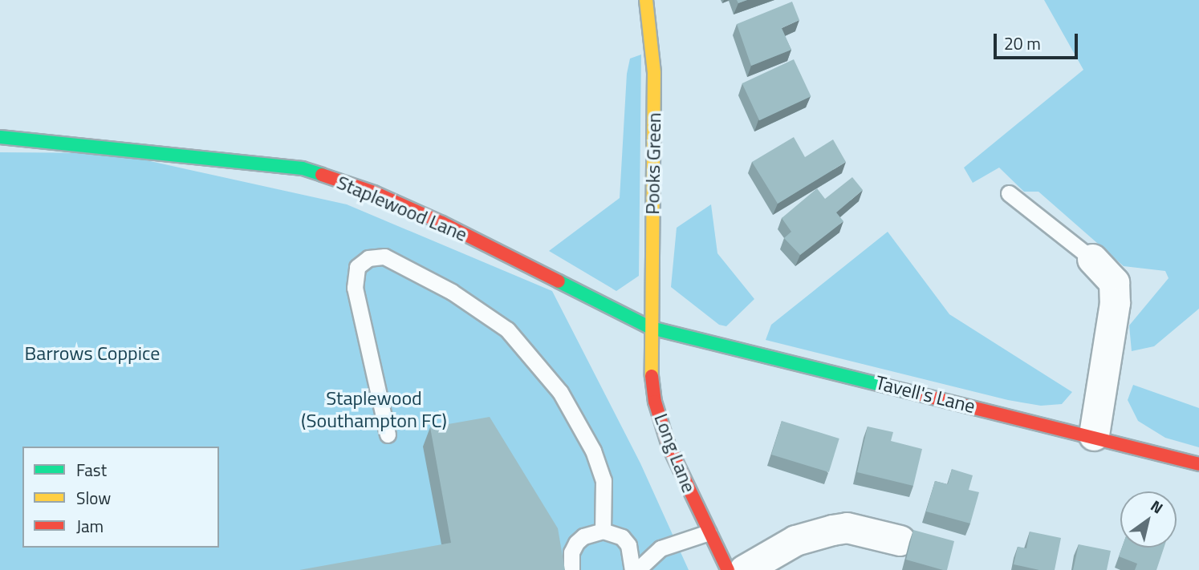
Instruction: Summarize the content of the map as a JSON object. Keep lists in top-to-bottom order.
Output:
{
  "streets": {
    "street": [
      "Pooks Green",
      "Staplewood Lane",
      "Tavell's Lane",
      "Long Lane"
    ]
  },
  "crossings": [
    ["Pooks Green", "Staplewood Lane"],
    ["Pooks Green", "Tavell's Lane"],
    ["Pooks Green", "Long Lane"],
    ["Staplewood Lane", "Tavell's Lane"],
    ["Staplewood Lane", "Long Lane"],
    ["Tavell's Lane", "Long Lane"]
  ],
  "parks": ["Barrows Coppice", "Staplewood (Southampton FC)"],
  "legend": ["Fast", "Slow", "Jam"],
  "scale_bar": "20 m",
  "north": "top right"
}
